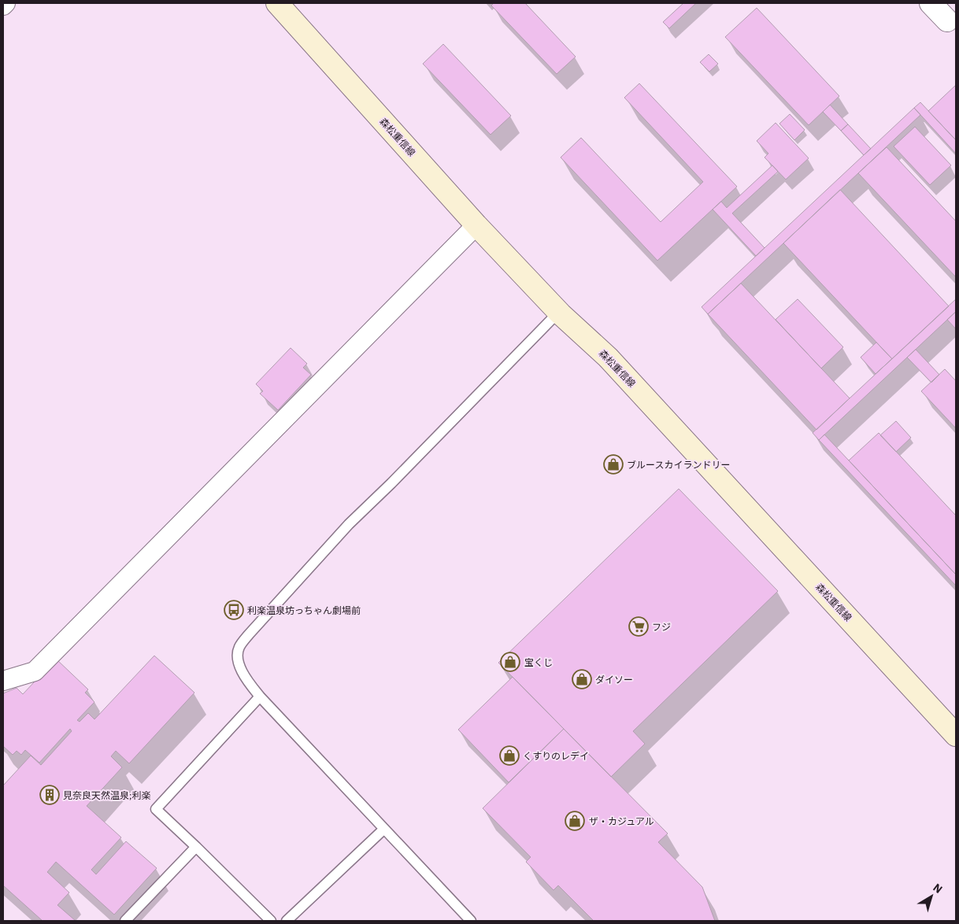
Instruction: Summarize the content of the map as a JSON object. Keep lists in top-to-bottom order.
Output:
{
  "streets": {
    "main road": ["森松重信線"]
  },
  "places": {
    "shop": [
      "ブルースカイランドリー",
      "宝くじ",
      "ダイソー",
      "くすりのレデイ",
      "ザ・カジュアル"
    ],
    "bus stop": ["利楽温泉坊っちゃん劇場前"],
    "supermarket": ["フジ"],
    "building": ["見奈良天然温泉;利楽"]
  },
  "north": "top right"
}
